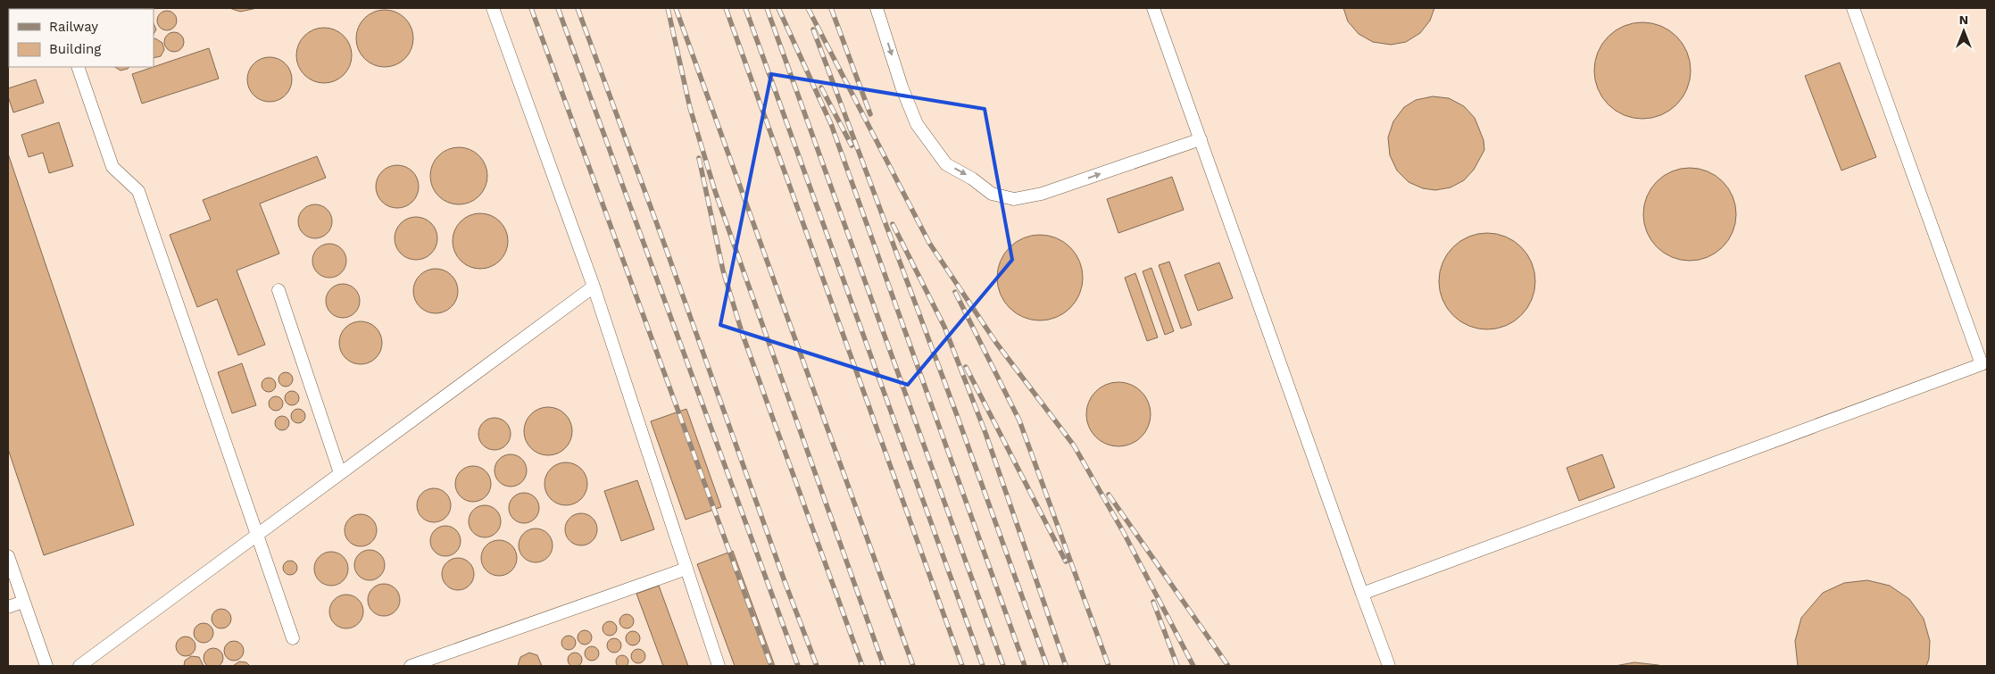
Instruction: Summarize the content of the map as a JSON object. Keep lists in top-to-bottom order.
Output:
{
  "legend": ["Railway", "Building"],
  "north": "top"
}
